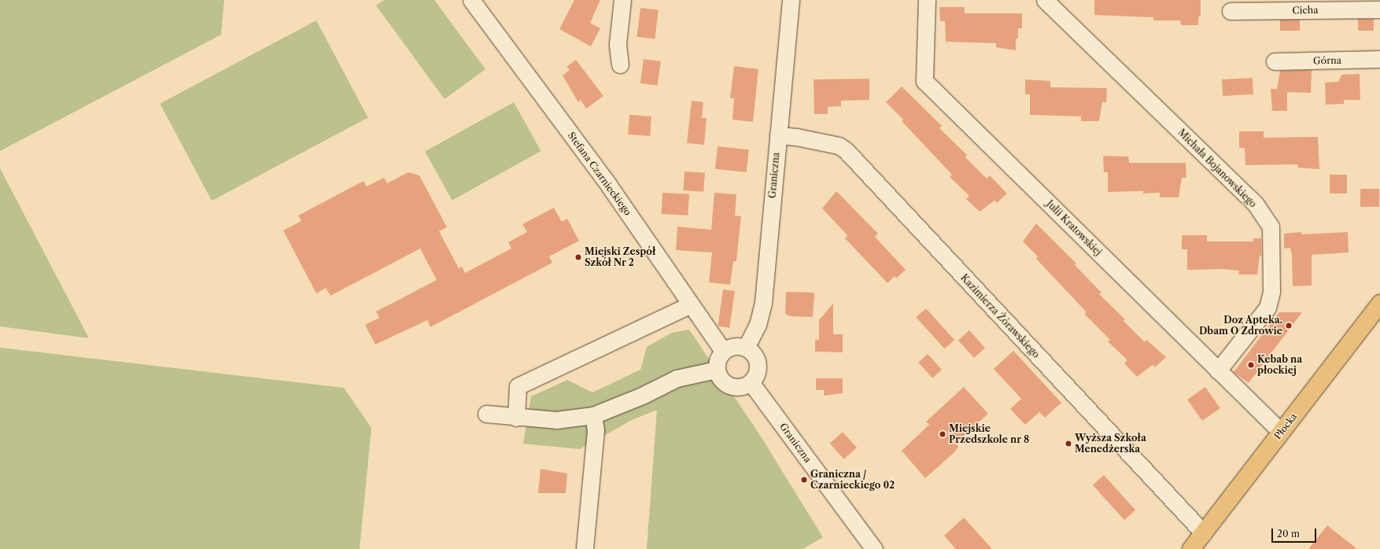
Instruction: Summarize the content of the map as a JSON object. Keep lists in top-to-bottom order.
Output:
{
  "streets": {
    "main road": ["Płocka"],
    "street": [
      "Cicha",
      "Górna",
      "Michała Bojanowskiego",
      "Stefana Czarnieckiego",
      "Graniczna",
      "Julii Kratowskiej",
      "Kazimierza Żórawskiego"
    ]
  },
  "crossings": [
    ["Michała Bojanowskiego", "Julii Kratowskiej"],
    ["Stefana Czarnieckiego", "Graniczna"],
    ["Graniczna", "Kazimierza Żórawskiego"],
    ["Julii Kratowskiej", "Płocka"],
    ["Kazimierza Żórawskiego", "Płocka"]
  ],
  "places": [
    "Miejski Zespół Szkół Nr 2",
    "Doz Apteka. Dbam O Zdrowie",
    "Kebab na płockiej",
    "Miejskie Przedszkole nr 8",
    "Wyższa Szkoła Menedżerska",
    "Graniczna / Czarnieckiego 02"
  ],
  "scale_bar": "20 m"
}
